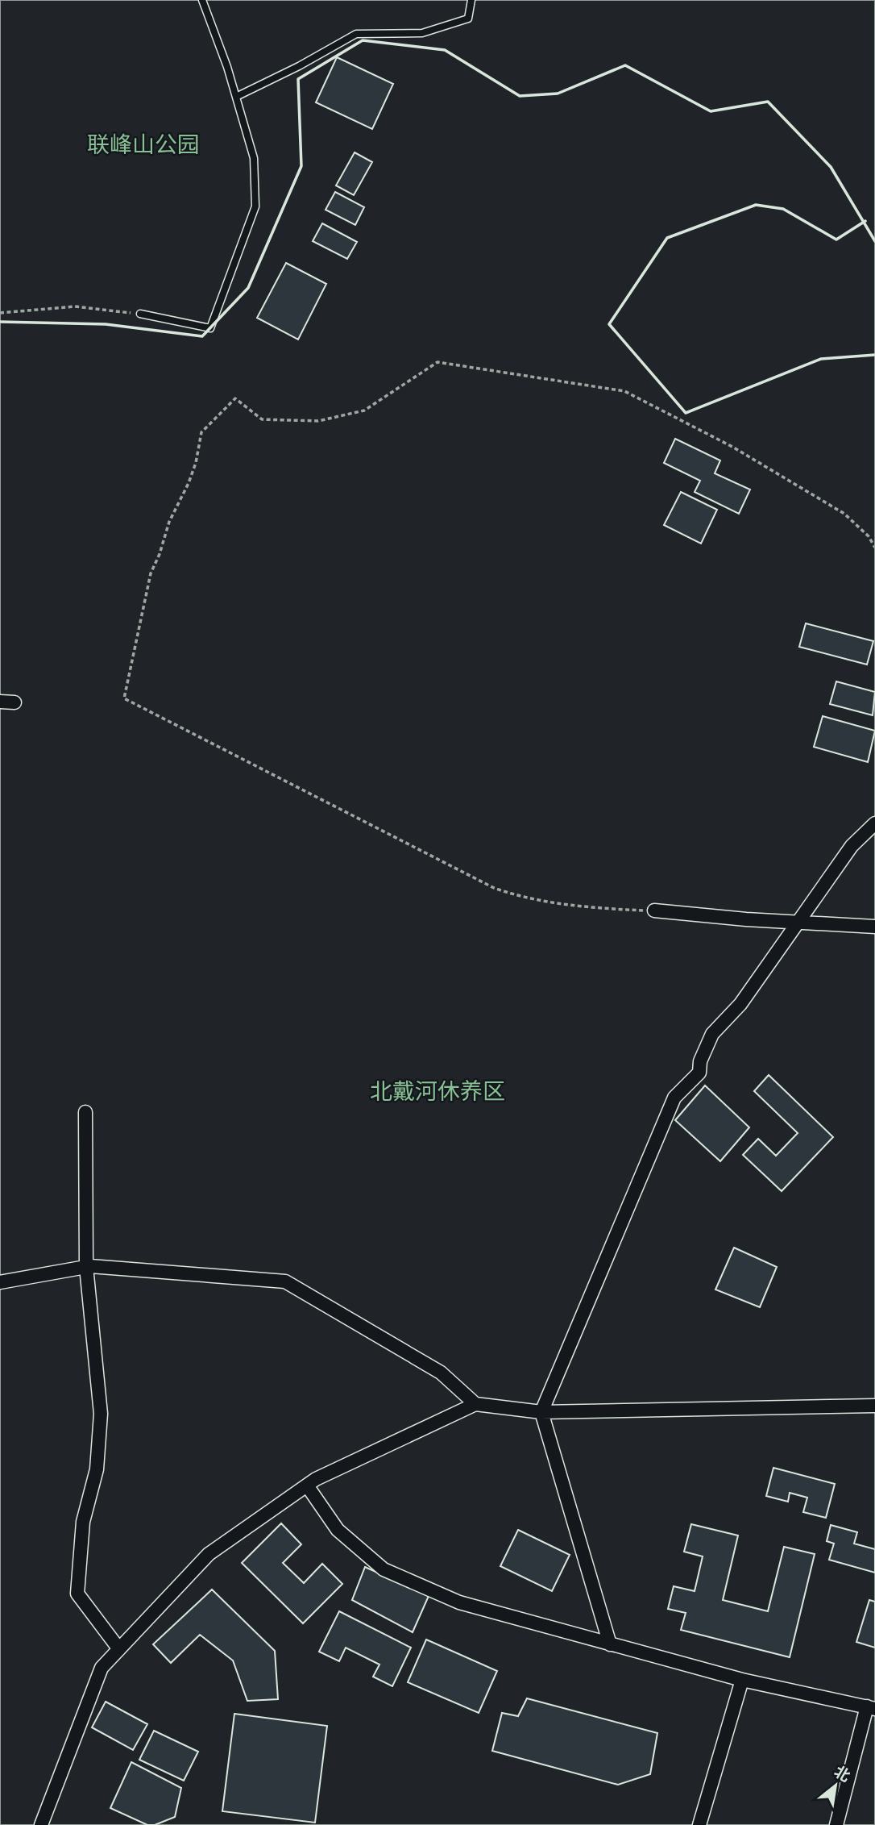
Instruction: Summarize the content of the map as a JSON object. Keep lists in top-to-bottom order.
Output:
{
  "parks": ["联峰山公园", "北戴河休养区"],
  "north": "top right"
}
